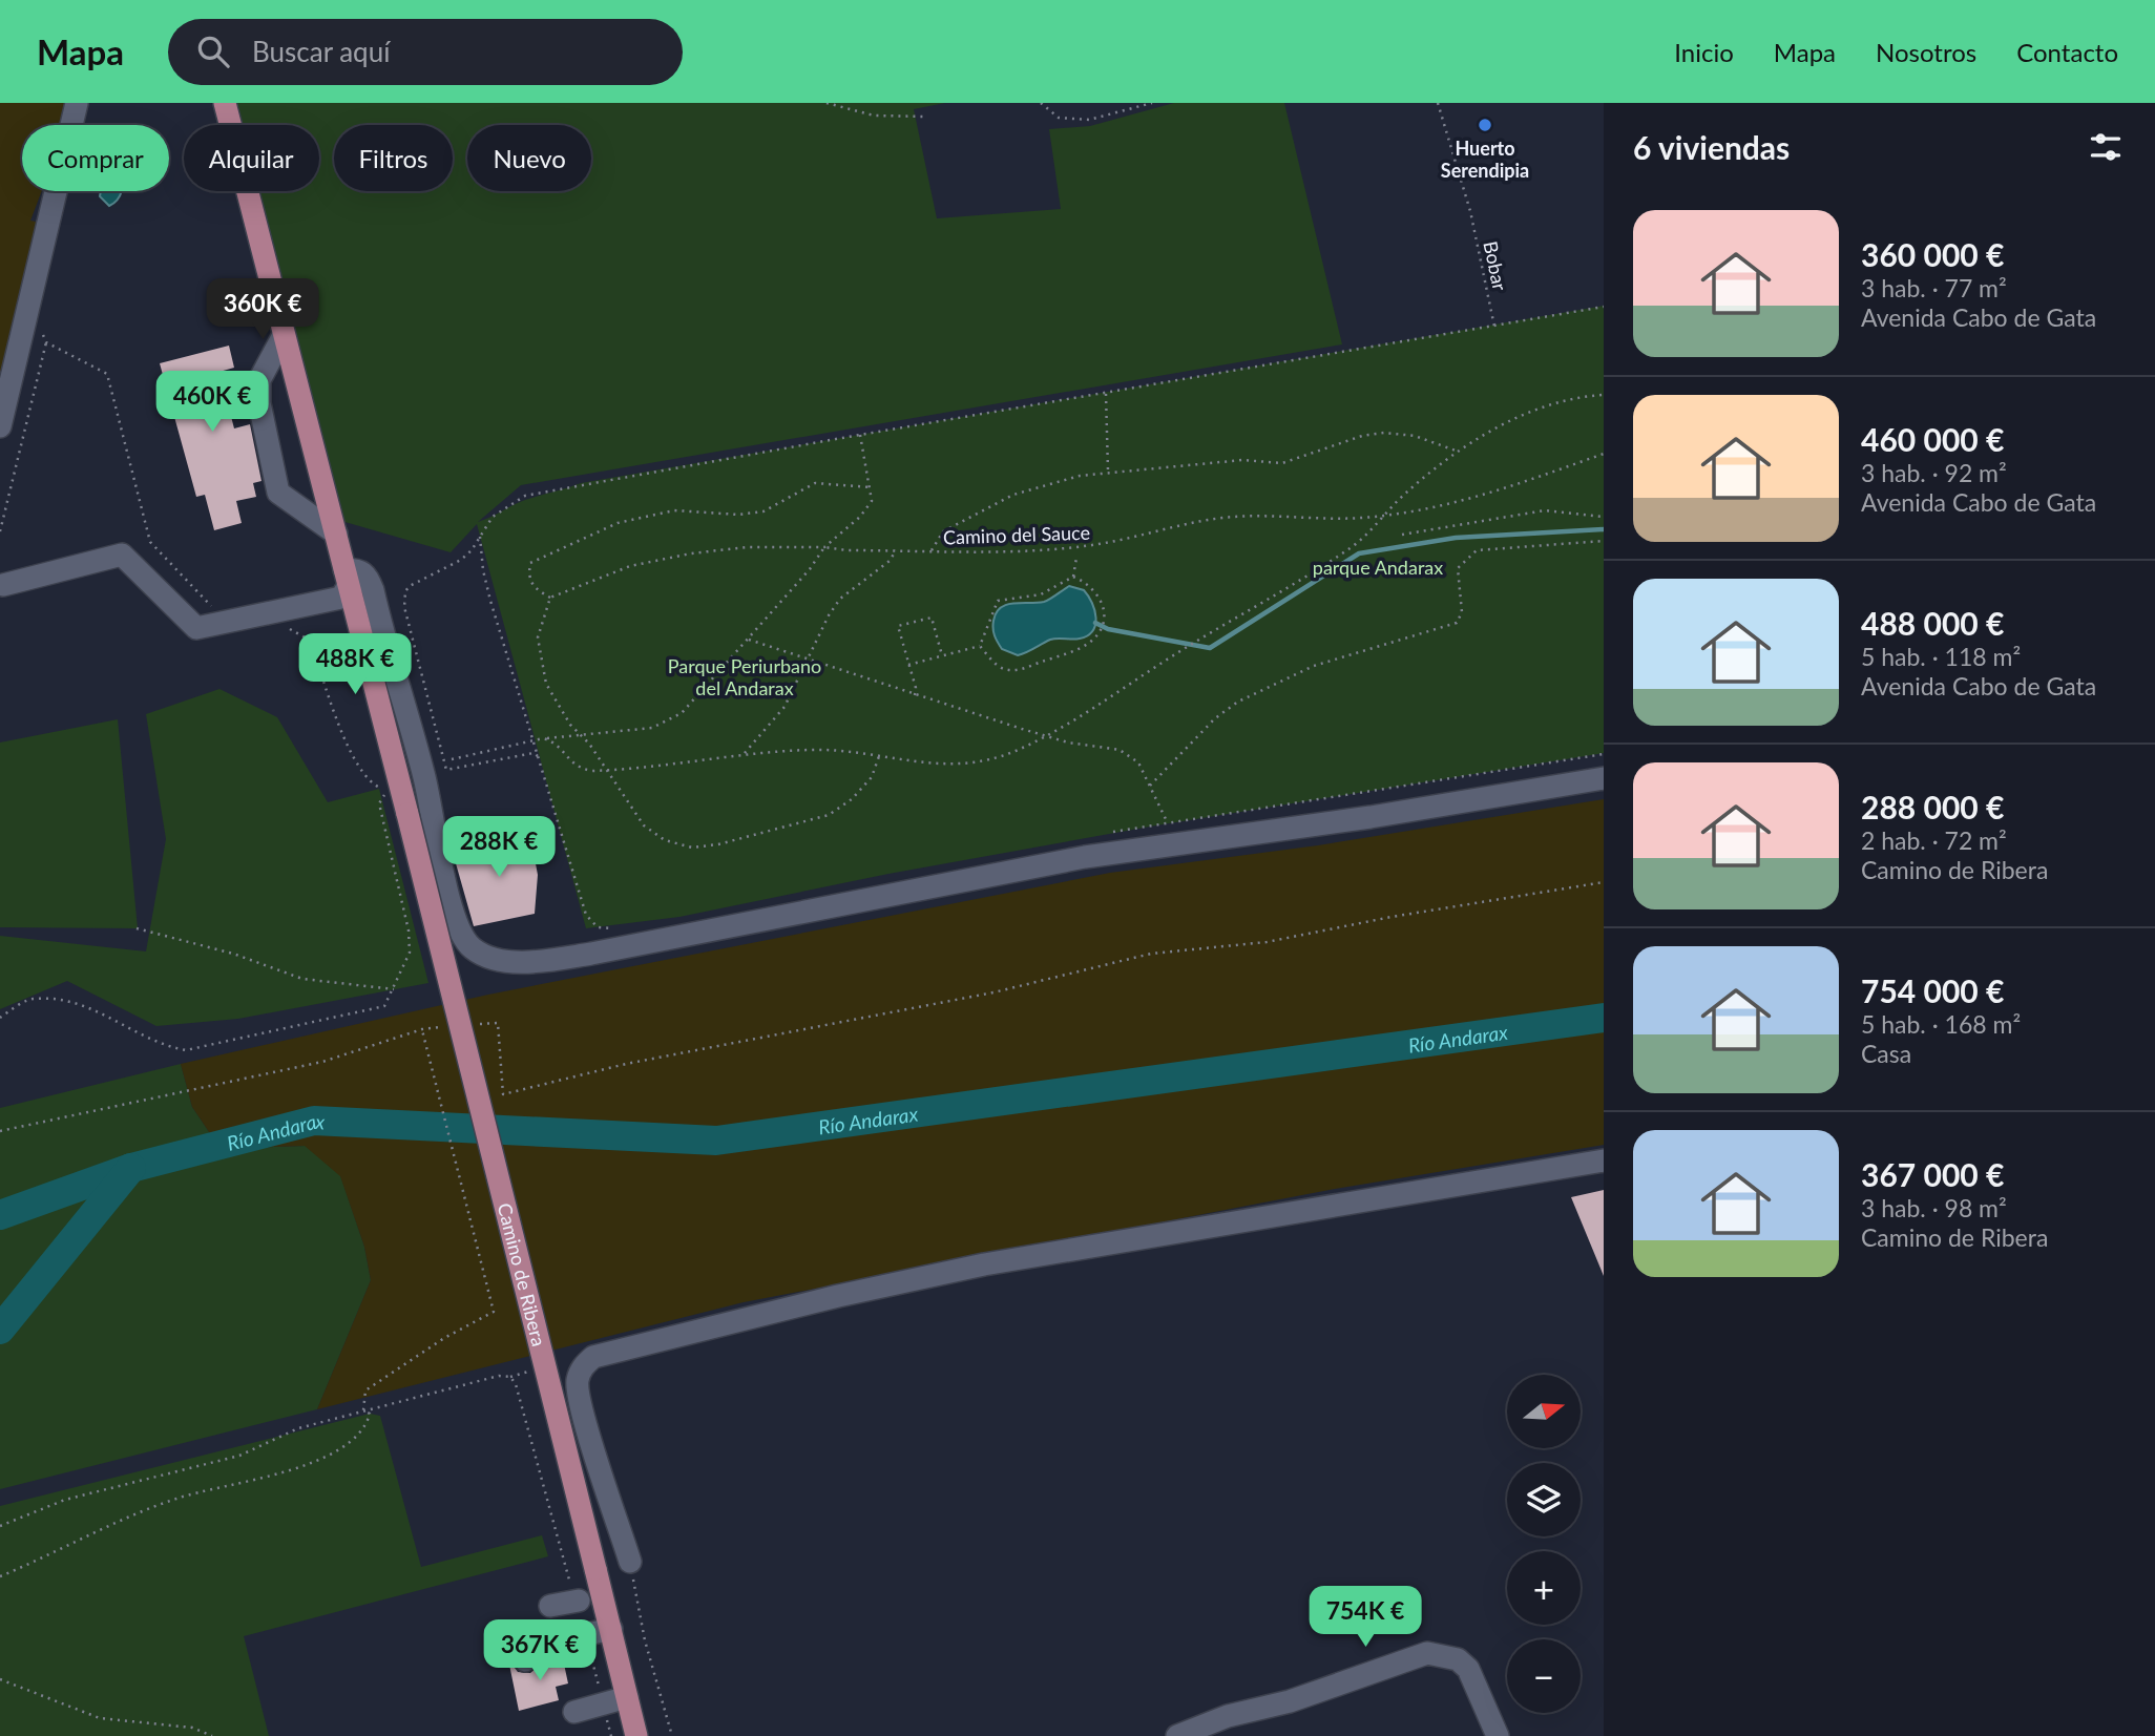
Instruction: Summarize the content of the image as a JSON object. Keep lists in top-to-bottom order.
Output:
{
  "streets": {
    "main road": ["Camino de Ribera"],
    "path": ["Bobar", "Camino del Sauce"]
  },
  "water": ["Río Andarax"],
  "parks": ["parque Andarax", "Parque Periurbano del Andarax"],
  "places": ["Huerto Serendipia"],
  "north": "right",
  "page": {
    "header": "Mapa",
    "search": "Buscar aquí",
    "nav": [
      "Inicio",
      "Mapa",
      "Nosotros",
      "Contacto"
    ],
    "heading": "6 viviendas",
    "chip": [
      "Comprar",
      "Alquilar",
      "Filtros",
      "Nuevo"
    ],
    "list": [
      {
        "name": "360 000 €",
        "note": "3 hab. · 77 m² · Avenida Cabo de Gata"
      },
      {
        "name": "460 000 €",
        "note": "3 hab. · 92 m² · Avenida Cabo de Gata"
      },
      {
        "name": "488 000 €",
        "note": "5 hab. · 118 m² · Avenida Cabo de Gata"
      },
      {
        "name": "288 000 €",
        "note": "2 hab. · 72 m² · Camino de Ribera"
      },
      {
        "name": "754 000 €",
        "note": "5 hab. · 168 m² · Casa"
      },
      {
        "name": "367 000 €",
        "note": "3 hab. · 98 m² · Camino de Ribera"
      }
    ],
    "price": [
      "360K €",
      "460K €",
      "488K €",
      "288K €",
      "754K €",
      "367K €"
    ],
    "map_buttons": ["+", "−"]
  }
}
